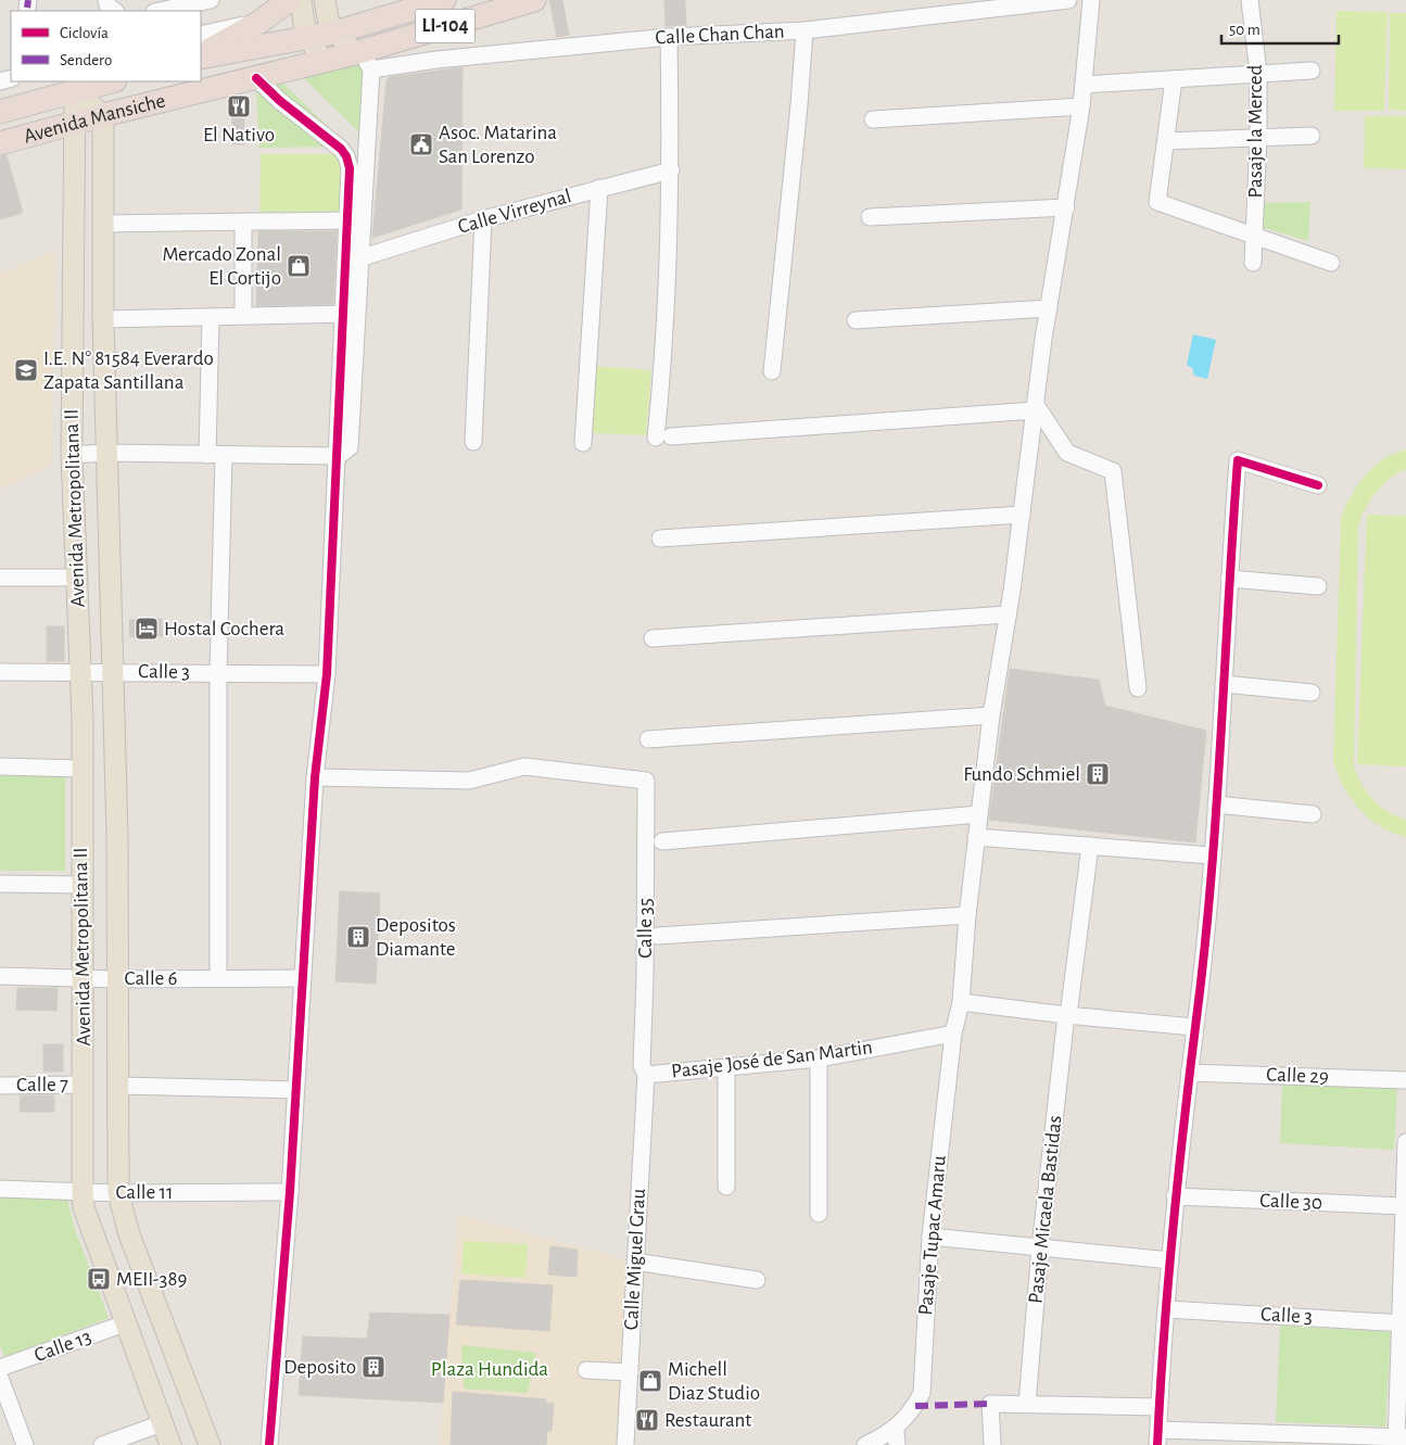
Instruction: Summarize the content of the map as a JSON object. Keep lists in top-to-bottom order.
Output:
{
  "streets": {
    "highway": ["LI-104", "Avenida Mansiche"],
    "main road": ["Avenida Metropolitana II"],
    "street": [
      "Calle Chan Chan",
      "Pasaje la Merced",
      "Calle Virreynal",
      "Calle 3",
      "Calle 35",
      "Calle 6",
      "Pasaje José de San Martin",
      "Calle 29",
      "Calle 7",
      "Calle 11",
      "Calle 30",
      "Pasaje Micaela Bastidas",
      "Pasaje Tupac Amaru",
      "Calle Miguel Grau",
      "Calle 13"
    ]
  },
  "crossings": [
    ["Calle Chan Chan", "Avenida Mansiche"],
    ["Avenida Mansiche", "Avenida Metropolitana II"],
    ["Avenida Metropolitana II", "Calle 3"],
    ["Avenida Metropolitana II", "Calle 6"],
    ["Avenida Metropolitana II", "Calle 7"],
    ["Avenida Metropolitana II", "Calle 11"],
    ["Avenida Metropolitana II", "Calle 13"],
    ["Calle 35", "Pasaje José de San Martin"],
    ["Calle 35", "Calle Miguel Grau"],
    ["Pasaje José de San Martin", "Pasaje Tupac Amaru"],
    ["Pasaje José de San Martin", "Calle Miguel Grau"]
  ],
  "parks": ["Plaza Hundida"],
  "places": {
    "restaurant": ["El Nativo", "Restaurant"],
    "public building": ["Asoc. Matarina San Lorenzo"],
    "shop": ["Mercado Zonal El Cortijo", "Michell Diaz Studio"],
    "school or university": ["I.E. N° 81584 Everardo Zapata Santillana"],
    "hotel": ["Hostal Cochera"],
    "building": ["Fundo Schmiel", "Depositos Diamante", "Deposito"],
    "bus stop": ["MEII-389"]
  },
  "legend": ["Ciclovía", "Sendero"],
  "scale_bar": "50 m"
}
